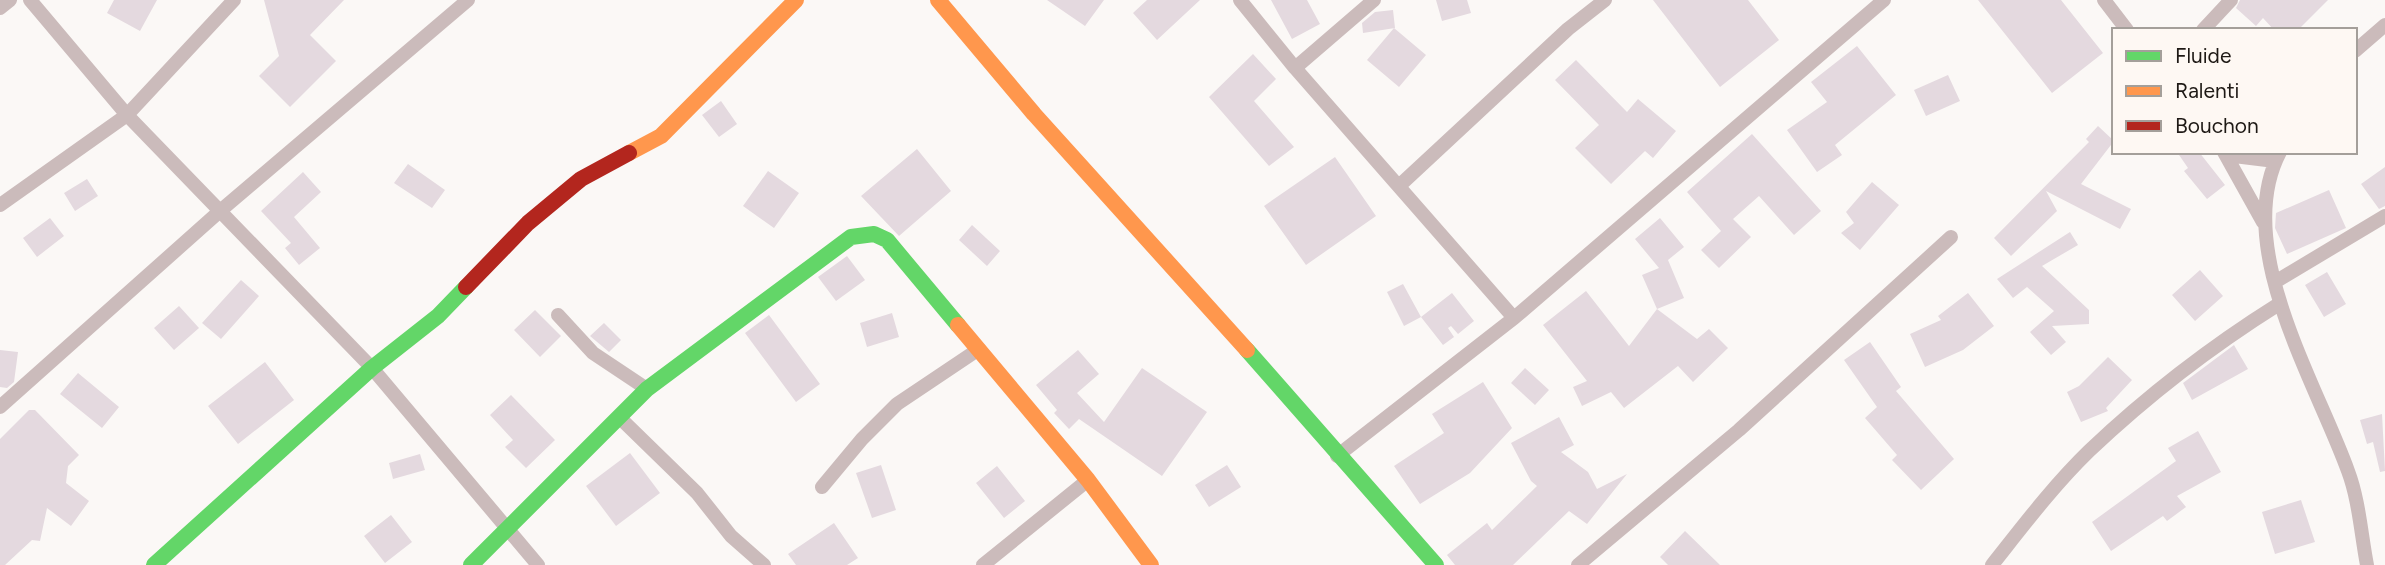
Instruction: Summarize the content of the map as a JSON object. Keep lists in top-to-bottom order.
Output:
{
  "legend": ["Fluide", "Ralenti", "Bouchon"]
}
